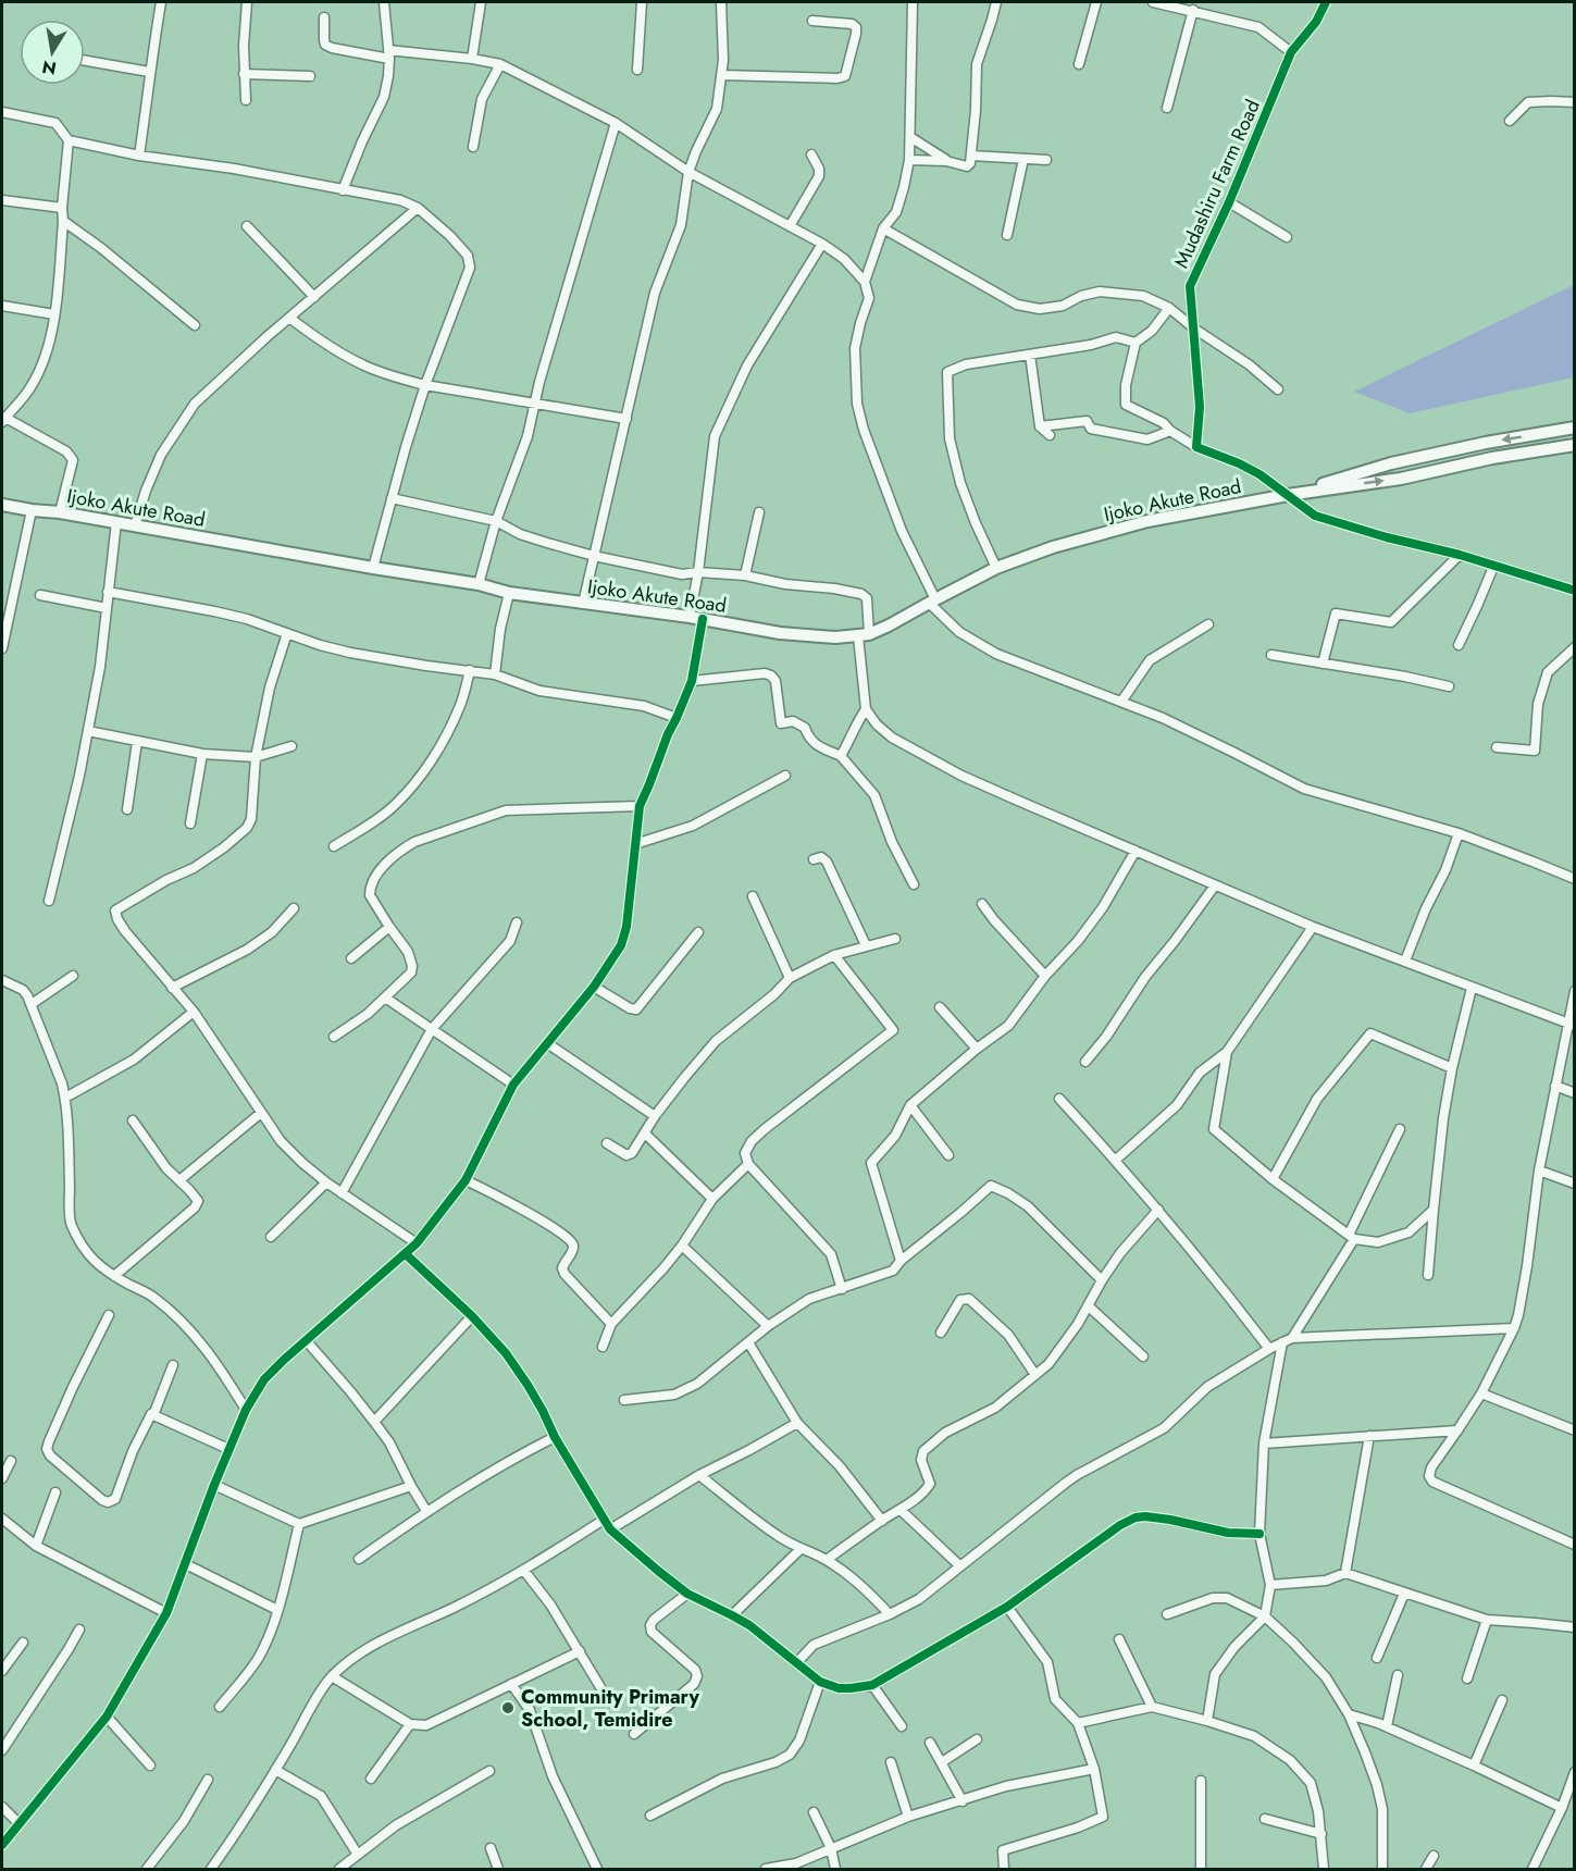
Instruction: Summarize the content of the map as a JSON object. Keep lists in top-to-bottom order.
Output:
{
  "streets": {
    "main road": ["Ijoko Akute Road"],
    "street": ["Mudashiru Farm Road"]
  },
  "places": ["Community Primary School, Temidire"],
  "north": "bottom"
}
